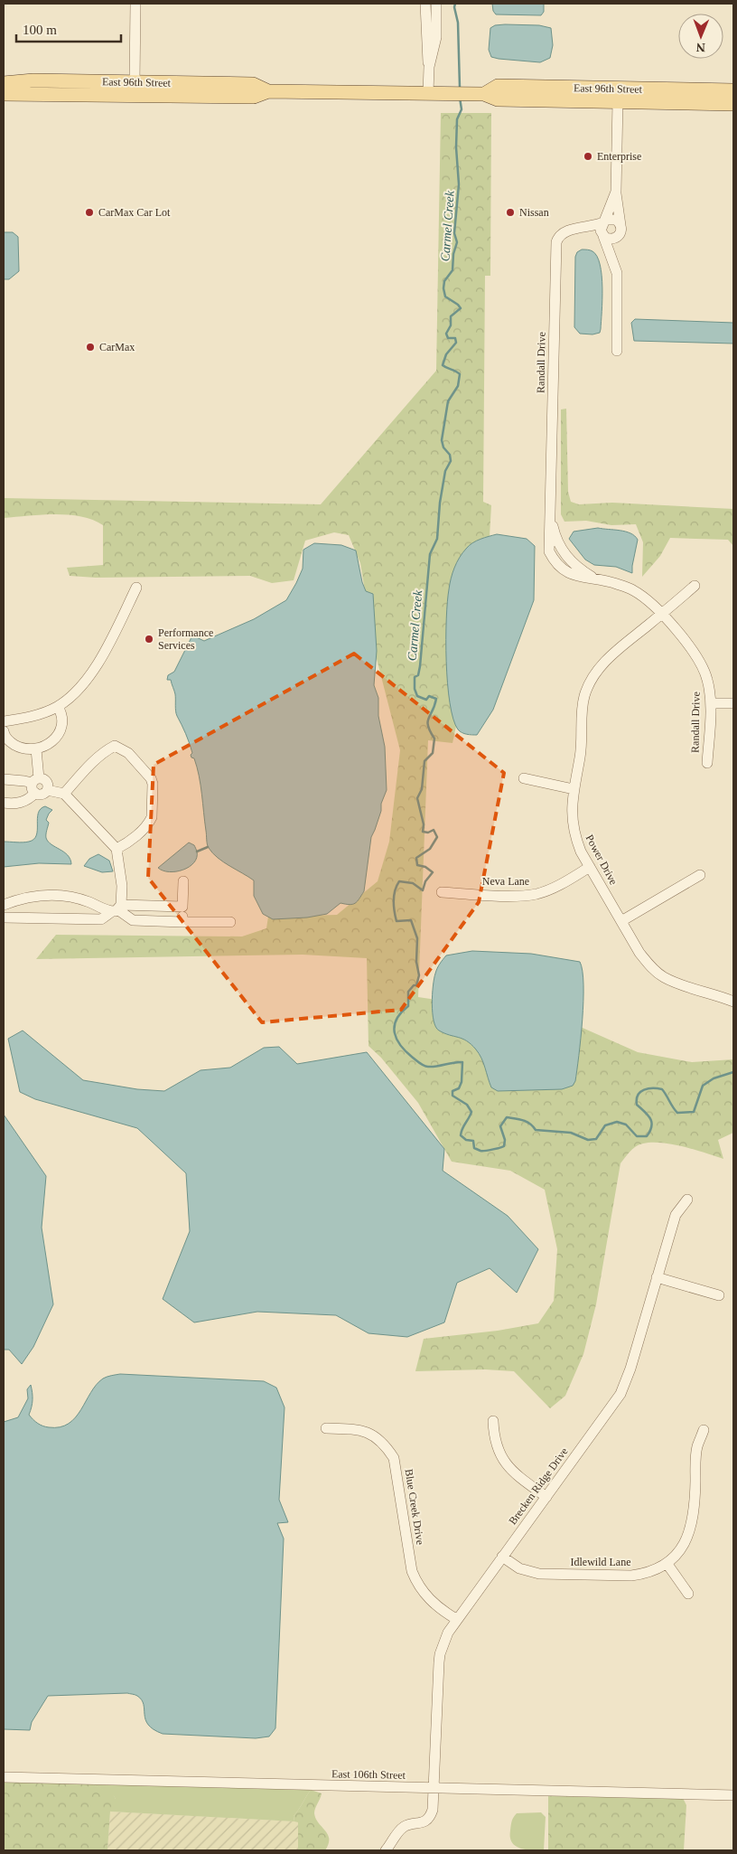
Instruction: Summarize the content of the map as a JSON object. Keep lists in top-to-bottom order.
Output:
{
  "streets": {
    "main road": ["East 96th Street"],
    "street": [
      "Randall Drive",
      "Power Drive",
      "Neva Lane",
      "Brecken Ridge Drive",
      "Blue Creek Drive",
      "Idlewild Lane",
      "East 106th Street"
    ]
  },
  "crossings": [
    ["Randall Drive", "Power Drive"],
    ["Power Drive", "Neva Lane"],
    ["Brecken Ridge Drive", "Blue Creek Drive"],
    ["Brecken Ridge Drive", "Idlewild Lane"],
    ["Brecken Ridge Drive", "East 106th Street"]
  ],
  "water": ["Carmel Creek"],
  "places": [
    "Enterprise",
    "CarMax Car Lot",
    "Nissan",
    "CarMax",
    "Performance Services"
  ],
  "scale_bar": "100 m",
  "north": "bottom"
}
